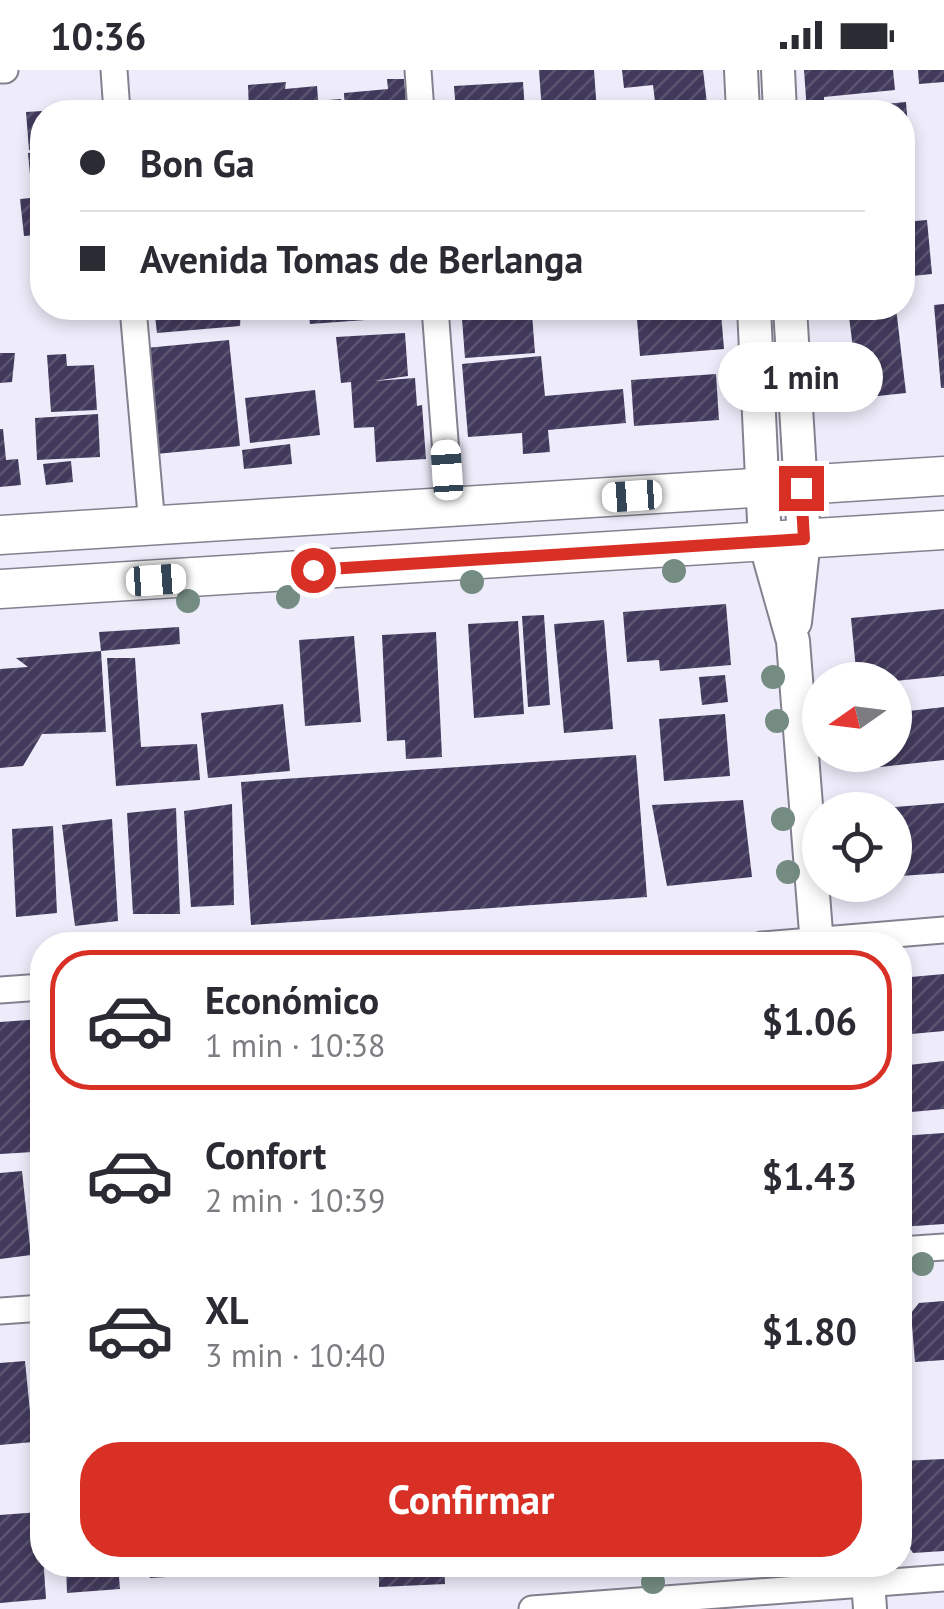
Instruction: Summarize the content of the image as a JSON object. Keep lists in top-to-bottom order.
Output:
{
  "north": "left",
  "page": {
    "status": "10:36",
    "banner": ["Bon Ga", "Avenida Tomas de Berlanga"],
    "bubble": "1 min",
    "list": [
      {
        "name": "Económico",
        "note": "1 min · 10:38",
        "value": "$1.06"
      },
      {
        "name": "Confort",
        "note": "2 min · 10:39",
        "value": "$1.43"
      },
      {
        "name": "XL",
        "note": "3 min · 10:40",
        "value": "$1.80"
      }
    ],
    "buttons": "Confirmar"
  }
}
